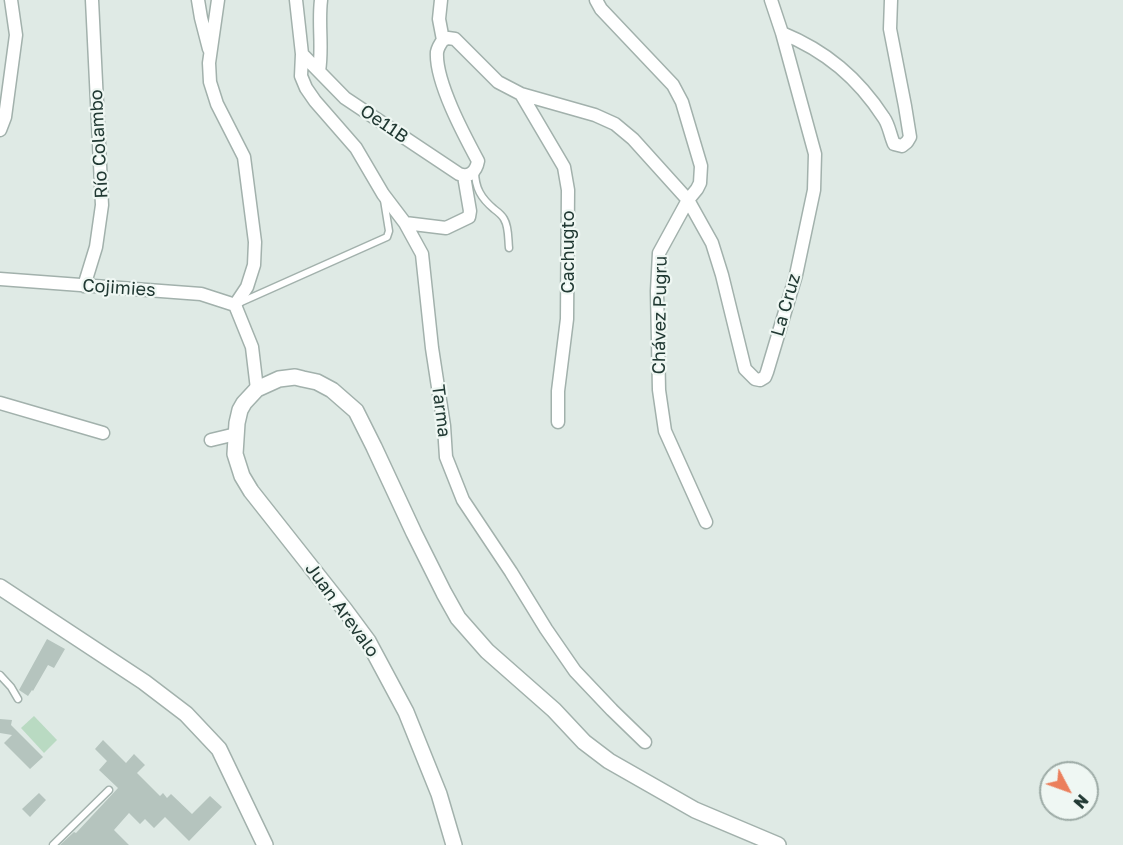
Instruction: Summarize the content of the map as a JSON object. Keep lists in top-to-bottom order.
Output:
{
  "streets": {
    "street": [
      "Oe11B",
      "Río Colambo",
      "Cachugto",
      "Cojimies",
      "La Cruz",
      "Chávez Pugru",
      "Tarma",
      "Juan Arevalo"
    ]
  },
  "crossings": [
    ["Oe11B", "Tarma"],
    ["Río Colambo", "Cojimies"],
    ["La Cruz", "Chávez Pugru"]
  ],
  "north": "bottom right"
}
